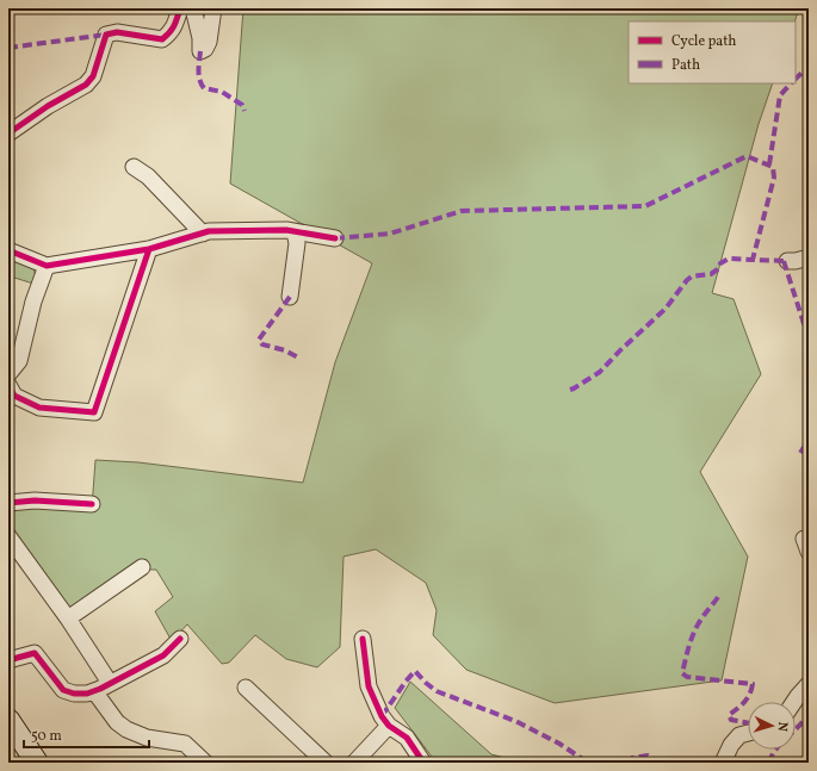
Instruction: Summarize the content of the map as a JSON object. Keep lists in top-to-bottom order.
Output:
{
  "legend": ["Cycle path", "Path"],
  "scale_bar": "50 m",
  "north": "right"
}
